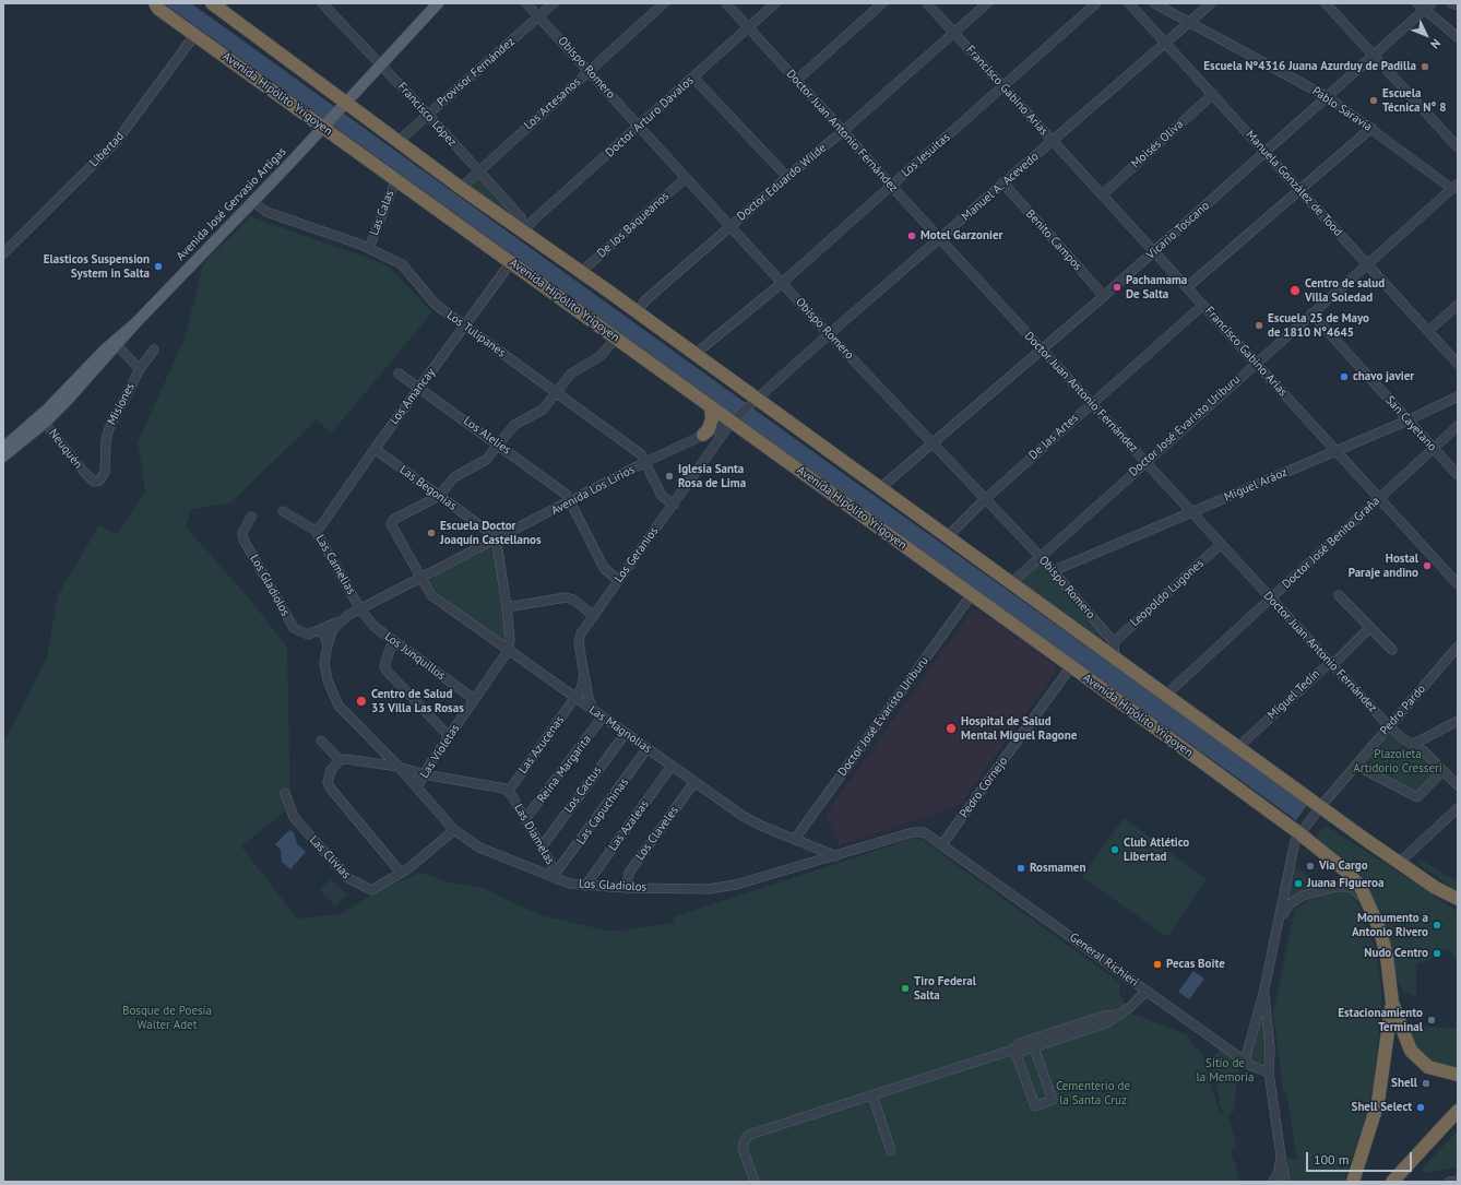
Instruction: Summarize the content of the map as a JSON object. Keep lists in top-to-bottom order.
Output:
{
  "streets": {
    "highway": ["Avenida Hipólito Yrigoyen"],
    "main road": ["Avenida José Gervasio Artigas"],
    "street": [
      "Obispo Romero",
      "Provisor Fernández",
      "Francisco Gabino Arias",
      "Los Artesanos",
      "Pablo Saravia",
      "Francisco López",
      "Doctor Arturo Dávalos",
      "Doctor Juan Antonio Fernández",
      "Moisés Oliva",
      "Libertad",
      "Los Jesuitas",
      "Doctor Eduardo Wilde",
      "Manuela González de Tood",
      "Manuel A. Acevedo",
      "Las Calas",
      "De los Baqueanos",
      "Vicario Toscano",
      "Benito Campos",
      "Los Tulipanes",
      "Los Amancay",
      "Misiones",
      "San Cayetano",
      "Doctor José Evaristo Uriburu",
      "Los Alelíes",
      "De las Artes",
      "Neuquén",
      "Miguel Aráoz",
      "Las Begonias",
      "Avenida Los Lirios",
      "Doctor José Benito Graña",
      "Los Geranios",
      "Las Camelias",
      "Los Gladiolos",
      "Leopoldo Lugones",
      "Los Junquillos",
      "Miguel Tedín",
      "Pedro Pardo",
      "Las Magnolias",
      "Las Azucenas",
      "Las Violetas",
      "Reina Margarita",
      "Pedro Cornejo",
      "Los Cactus",
      "Las Capuchinas",
      "Las Azaleas",
      "Los Claveles",
      "Las Diamelas",
      "Las Clivias",
      "General Richieri"
    ]
  },
  "crossings": [
    ["Obispo Romero", "Provisor Fernández"],
    ["Obispo Romero", "Los Artesanos"],
    ["Obispo Romero", "Doctor Arturo Dávalos"],
    ["Obispo Romero", "Los Jesuitas"],
    ["Obispo Romero", "Doctor Eduardo Wilde"],
    ["Obispo Romero", "Manuel A. Acevedo"],
    ["Obispo Romero", "De los Baqueanos"],
    ["Obispo Romero", "Vicario Toscano"],
    ["Obispo Romero", "Doctor José Evaristo Uriburu"],
    ["Obispo Romero", "De las Artes"],
    ["Obispo Romero", "Miguel Aráoz"],
    ["Obispo Romero", "Leopoldo Lugones"],
    ["Provisor Fernández", "Francisco López"],
    ["Francisco Gabino Arias", "Moisés Oliva"],
    ["Francisco Gabino Arias", "Los Jesuitas"],
    ["Francisco Gabino Arias", "Doctor Eduardo Wilde"],
    ["Francisco Gabino Arias", "Manuel A. Acevedo"],
    ["Francisco Gabino Arias", "Vicario Toscano"],
    ["Francisco Gabino Arias", "Doctor José Evaristo Uriburu"],
    ["Francisco Gabino Arias", "De las Artes"],
    ["Francisco Gabino Arias", "Miguel Aráoz"],
    ["Francisco Gabino Arias", "Doctor José Benito Graña"],
    ["Avenida Hipólito Yrigoyen", "Libertad"],
    ["Avenida Hipólito Yrigoyen", "Manuel A. Acevedo"],
    ["Avenida Hipólito Yrigoyen", "Avenida José Gervasio Artigas"],
    ["Avenida Hipólito Yrigoyen", "Las Calas"],
    ["Avenida Hipólito Yrigoyen", "Los Amancay"],
    ["Avenida Hipólito Yrigoyen", "Doctor José Evaristo Uriburu"],
    ["Avenida Hipólito Yrigoyen", "Avenida Los Lirios"],
    ["Avenida Hipólito Yrigoyen", "Los Geranios"],
    ["Avenida Hipólito Yrigoyen", "Pedro Pardo"],
    ["Avenida Hipólito Yrigoyen", "Pedro Cornejo"],
    ["Los Artesanos", "Francisco López"],
    ["Pablo Saravia", "Manuel A. Acevedo"],
    ["Pablo Saravia", "Vicario Toscano"],
    ["Pablo Saravia", "Doctor José Evaristo Uriburu"],
    ["Francisco López", "Doctor Arturo Dávalos"],
    ["Francisco López", "Avenida José Gervasio Artigas"],
    ["Doctor Arturo Dávalos", "Doctor Juan Antonio Fernández"],
    ["Doctor Juan Antonio Fernández", "Los Jesuitas"],
    ["Doctor Juan Antonio Fernández", "Doctor Eduardo Wilde"],
    ["Doctor Juan Antonio Fernández", "Manuel A. Acevedo"],
    ["Doctor Juan Antonio Fernández", "Vicario Toscano"],
    ["Doctor Juan Antonio Fernández", "Doctor José Evaristo Uriburu"],
    ["Doctor Juan Antonio Fernández", "De las Artes"],
    ["Doctor Juan Antonio Fernández", "Miguel Aráoz"],
    ["Doctor Juan Antonio Fernández", "Doctor José Benito Graña"],
    ["Doctor Juan Antonio Fernández", "Leopoldo Lugones"],
    ["Doctor Juan Antonio Fernández", "Miguel Tedín"],
    ["Doctor Juan Antonio Fernández", "Pedro Pardo"],
    ["Moisés Oliva", "Manuela González de Tood"],
    ["Manuela González de Tood", "Manuel A. Acevedo"],
    ["Manuela González de Tood", "Vicario Toscano"],
    ["Manuela González de Tood", "Doctor José Evaristo Uriburu"],
    ["Manuel A. Acevedo", "Benito Campos"],
    ["Manuel A. Acevedo", "Avenida Los Lirios"],
    ["Manuel A. Acevedo", "Los Geranios"],
    ["Avenida José Gervasio Artigas", "Los Tulipanes"],
    ["Avenida José Gervasio Artigas", "Neuquén"],
    ["Las Calas", "Los Tulipanes"],
    ["Vicario Toscano", "Benito Campos"],
    ["Los Tulipanes", "Los Amancay"],
    ["Los Tulipanes", "Avenida Los Lirios"],
    ["Los Tulipanes", "Los Geranios"],
    ["Los Amancay", "Los Alelíes"],
    ["Los Amancay", "Las Begonias"],
    ["Los Amancay", "Las Camelias"],
    ["Misiones", "Neuquén"],
    ["San Cayetano", "Doctor José Evaristo Uriburu"],
    ["San Cayetano", "Miguel Aráoz"],
    ["San Cayetano", "Doctor José Benito Graña"],
    ["Doctor José Evaristo Uriburu", "Las Magnolias"],
    ["Los Alelíes", "Avenida Los Lirios"],
    ["Las Begonias", "Avenida Los Lirios"],
    ["Las Begonias", "Las Magnolias"],
    ["Avenida Los Lirios", "Los Geranios"],
    ["Avenida Los Lirios", "Las Camelias"],
    ["Avenida Los Lirios", "Los Gladiolos"],
    ["Avenida Los Lirios", "Los Junquillos"],
    ["Avenida Los Lirios", "Las Magnolias"],
    ["Los Geranios", "Las Magnolias"],
    ["Los Geranios", "Las Azucenas"],
    ["Las Camelias", "Los Junquillos"],
    ["Los Gladiolos", "Las Magnolias"],
    ["Los Gladiolos", "Las Violetas"],
    ["Los Gladiolos", "Pedro Cornejo"],
    ["Los Gladiolos", "Las Capuchinas"],
    ["Los Gladiolos", "Las Azaleas"],
    ["Los Gladiolos", "Los Claveles"],
    ["Los Gladiolos", "Las Diamelas"],
    ["Los Gladiolos", "Las Clivias"],
    ["Los Gladiolos", "General Richieri"],
    ["Los Junquillos", "Las Violetas"],
    ["Las Magnolias", "Las Azucenas"],
    ["Las Magnolias", "Las Violetas"],
    ["Las Magnolias", "Reina Margarita"],
    ["Las Magnolias", "Los Cactus"],
    ["Las Magnolias", "Las Capuchinas"],
    ["Las Magnolias", "Las Azaleas"],
    ["Las Magnolias", "Los Claveles"],
    ["Las Azucenas", "Las Diamelas"],
    ["Reina Margarita", "Las Diamelas"],
    ["Pedro Cornejo", "General Richieri"],
    ["Los Cactus", "Las Diamelas"],
    ["Las Capuchinas", "Las Diamelas"]
  ],
  "parks": [
    "Plazoleta Artidorio Cresseri",
    "Bosque de Poesía Walter Adet",
    "Sitio de la Memoria",
    "Cementerio de la Santa Cruz"
  ],
  "places": [
    "Escuela Nº4316 Juana Azurduy de Padilla",
    "Escuela Técnica N° 8",
    "Motel Garzonier",
    "Elasticos Suspension System in Salta",
    "Pachamama De Salta",
    "Centro de salud Villa Soledad",
    "Escuela 25 de Mayo de 1810 N°4645",
    "chavo javier",
    "Iglesia Santa Rosa de Lima",
    "Escuela Doctor Joaquín Castellanos",
    "Hostal Paraje andino",
    "Centro de Salud 33 Villa Las Rosas",
    "Hospital de Salud Mental Miguel Ragone",
    "Club Atlético Libertad",
    "Vía Cargo",
    "Rosmamen",
    "Juana Figueroa",
    "Monumento a Antonio Rivero",
    "Nudo Centro",
    "Pecas Boite",
    "Tiro Federal Salta",
    "Estacionamiento Terminal",
    "Shell",
    "Shell Select"
  ],
  "scale_bar": "100 m",
  "north": "bottom right"
}
